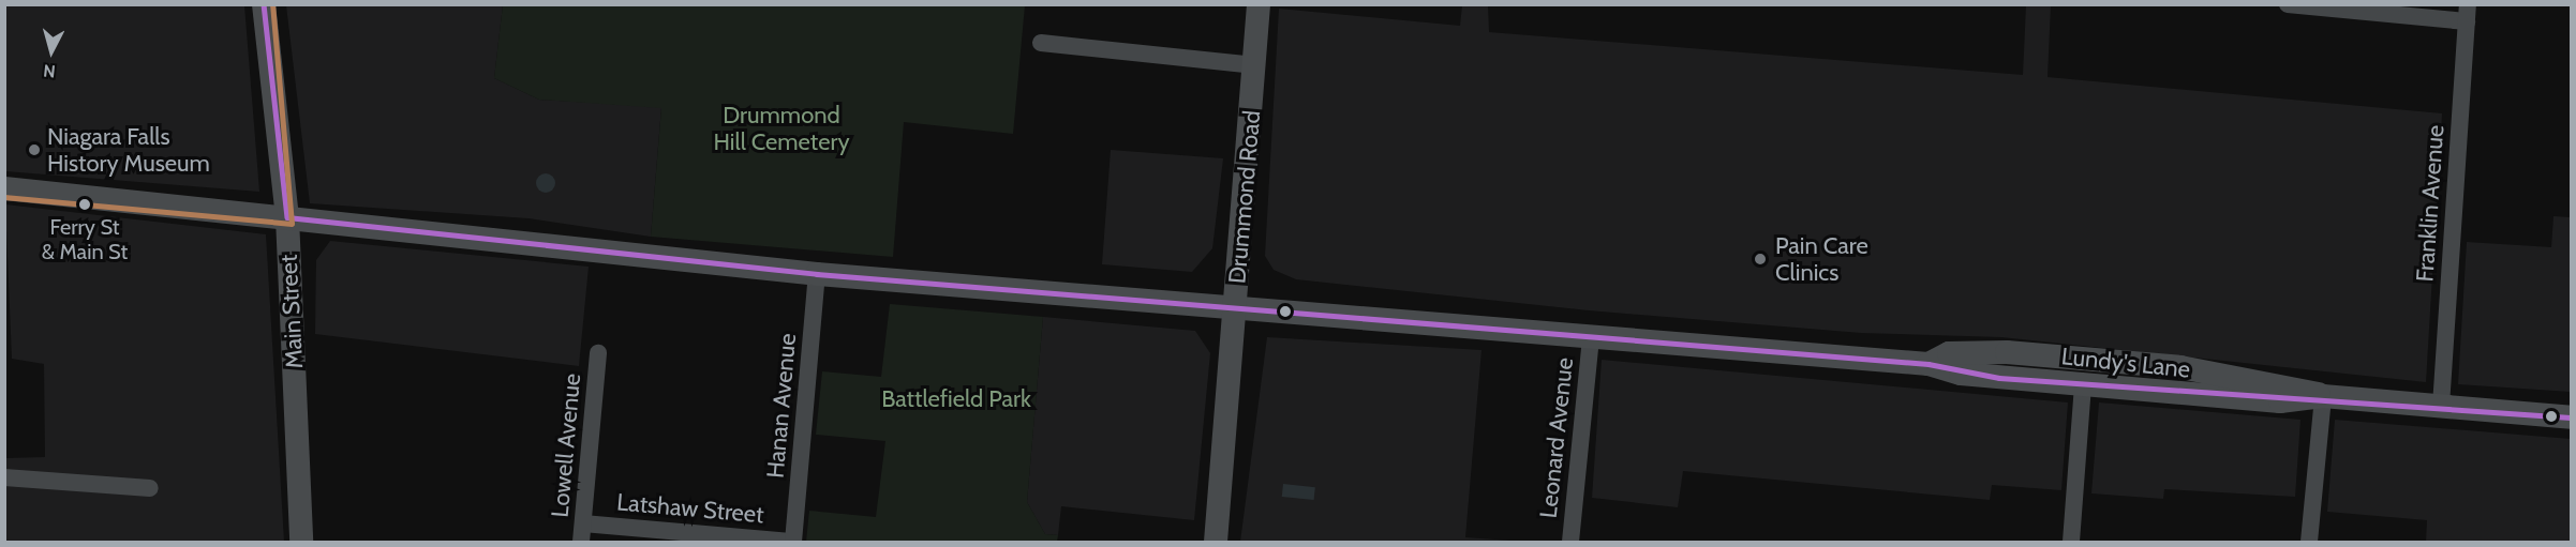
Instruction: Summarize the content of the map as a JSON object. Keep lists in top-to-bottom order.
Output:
{
  "streets": {
    "main road": ["Drummond Road", "Main Street", "Lundy's Lane"],
    "street": [
      "Franklin Avenue",
      "Hanan Avenue",
      "Leonard Avenue",
      "Lowell Avenue",
      "Latshaw Street"
    ]
  },
  "crossings": [
    ["Drummond Road", "Lundy's Lane"],
    ["Franklin Avenue", "Lundy's Lane"],
    ["Main Street", "Lundy's Lane"],
    ["Lundy's Lane", "Hanan Avenue"],
    ["Lundy's Lane", "Leonard Avenue"],
    ["Hanan Avenue", "Latshaw Street"],
    ["Lowell Avenue", "Latshaw Street"]
  ],
  "parks": ["Drummond Hill Cemetery", "Battlefield Park"],
  "places": ["Niagara Falls History Museum", "Ferry St & Main St", "Pain Care Clinics"],
  "north": "bottom"
}
